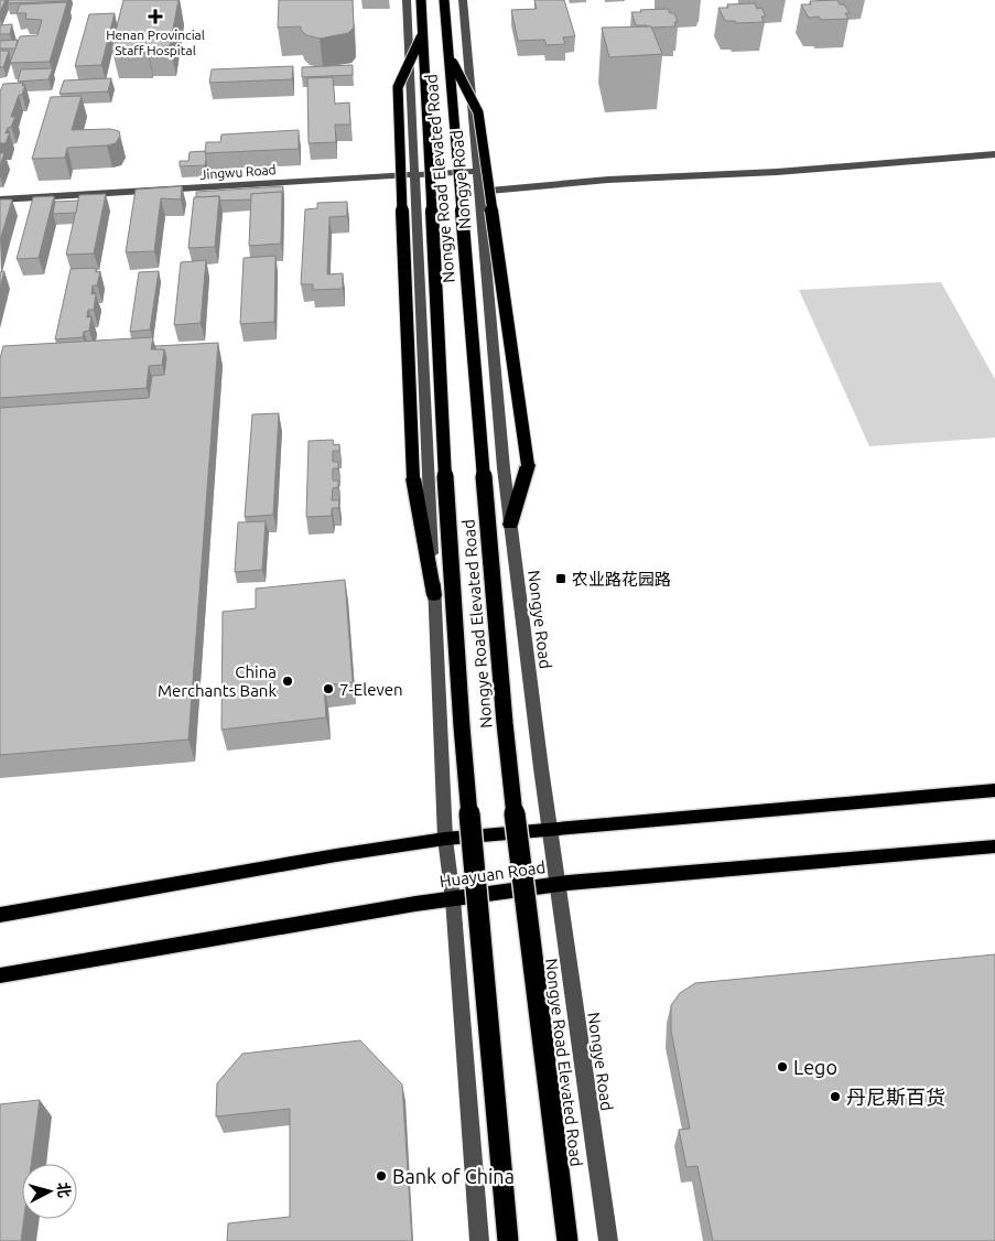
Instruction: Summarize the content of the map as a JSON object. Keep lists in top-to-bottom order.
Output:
{
  "streets": {
    "highway": ["Nongye Road Elevated Road"],
    "main road": ["Huayuan Road"],
    "street": ["Jingwu Road", "Nongye Road"]
  },
  "crossings": [
    ["Jingwu Road", "Nongye Road"],
    ["Nongye Road", "Huayuan Road"]
  ],
  "places": {
    "health": ["Henan Provincial Staff Hospital"],
    "transit": ["农业路花园路"],
    "other": [
      "China Merchants Bank",
      "7-Eleven",
      "Lego",
      "丹尼斯百货",
      "Bank of China"
    ]
  },
  "north": "right"
}
